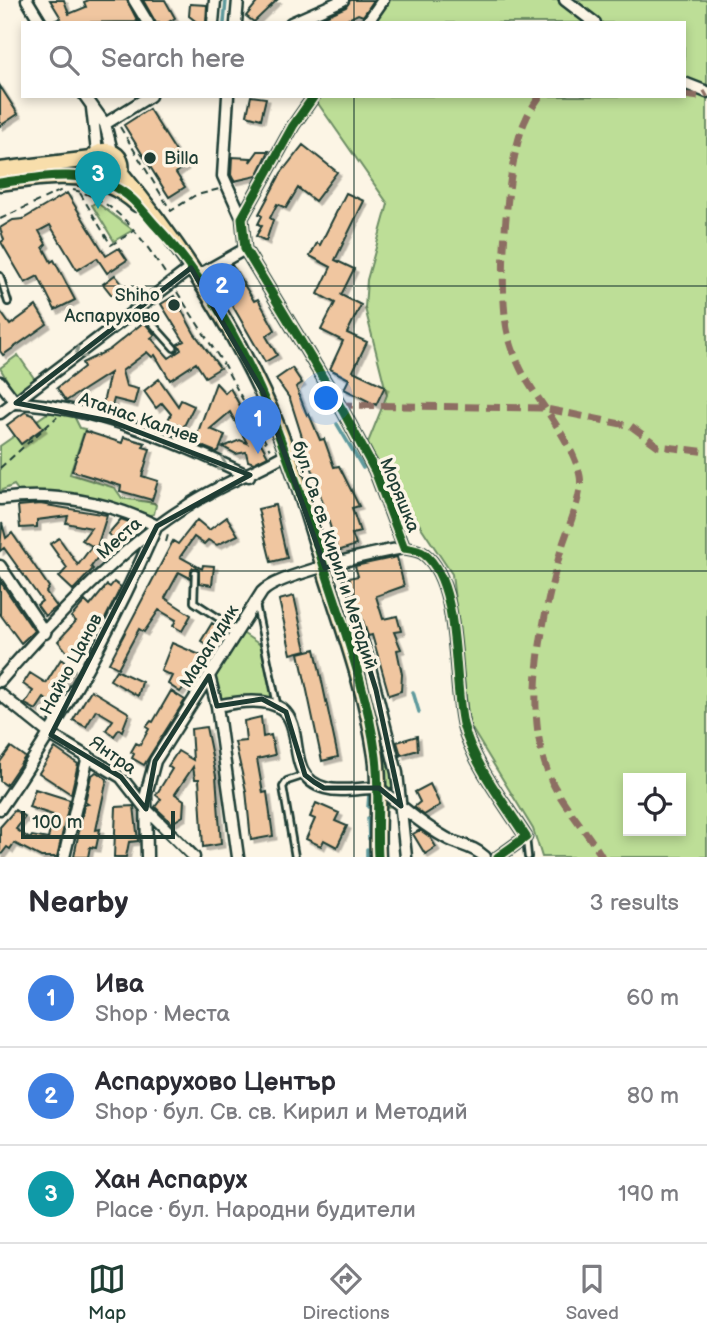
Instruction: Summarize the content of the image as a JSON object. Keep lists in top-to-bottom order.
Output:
{
  "streets": {
    "main road": ["бул. Св. св. Кирил и Методий"],
    "street": [
      "Атанас Калчев",
      "Моряшка",
      "Места",
      "Марагидик",
      "Найчо Цанов",
      "Янтра"
    ]
  },
  "crossings": [
    ["Атанас Калчев", "Места"],
    ["Моряшка", "Марагидик"],
    ["Места", "бул. Св. св. Кирил и Методий"],
    ["Места", "Найчо Цанов"],
    ["бул. Св. св. Кирил и Методий", "Марагидик"],
    ["Марагидик", "Янтра"],
    ["Найчо Цанов", "Янтра"]
  ],
  "places": ["Billa", "Shiho Аспарухово"],
  "scale_bar": "100 m",
  "page": {
    "search": "Search here",
    "pins": ["3", "2", "1"],
    "scale": "100 m",
    "heading": ["Nearby", "3 results"],
    "list": [
      {
        "mark": "1",
        "name": "Ива",
        "note": "Shop · Места",
        "value": "60 m"
      },
      {
        "mark": "2",
        "name": "Аспарухово Център",
        "note": "Shop · бул. Св. св. Кирил и Методий",
        "value": "80 m"
      },
      {
        "mark": "3",
        "name": "Хан Аспарух",
        "note": "Place · бул. Народни будители",
        "value": "190 m"
      }
    ],
    "nav": ["Map", "Directions", "Saved"]
  }
}
